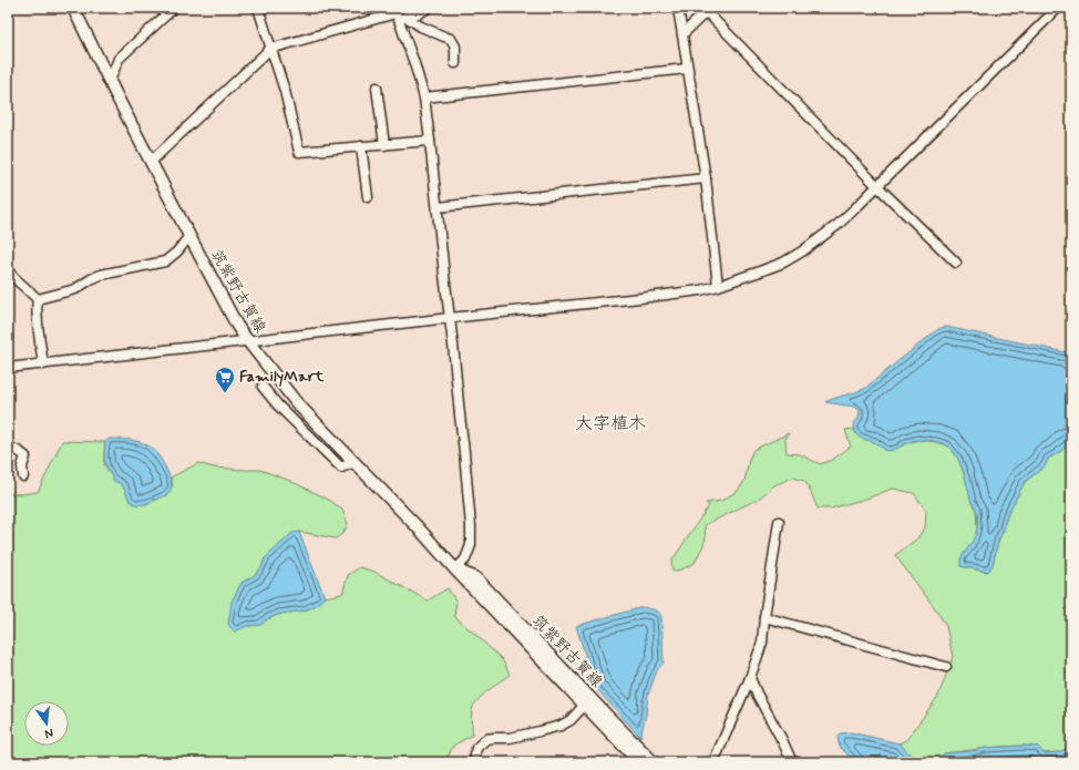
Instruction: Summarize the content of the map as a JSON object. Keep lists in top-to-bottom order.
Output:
{
  "streets": {
    "main road": ["筑紫野古賀線"]
  },
  "districts": ["大字植木"],
  "places": {
    "supermarket": ["FamilyMart"]
  },
  "north": "bottom"
}
